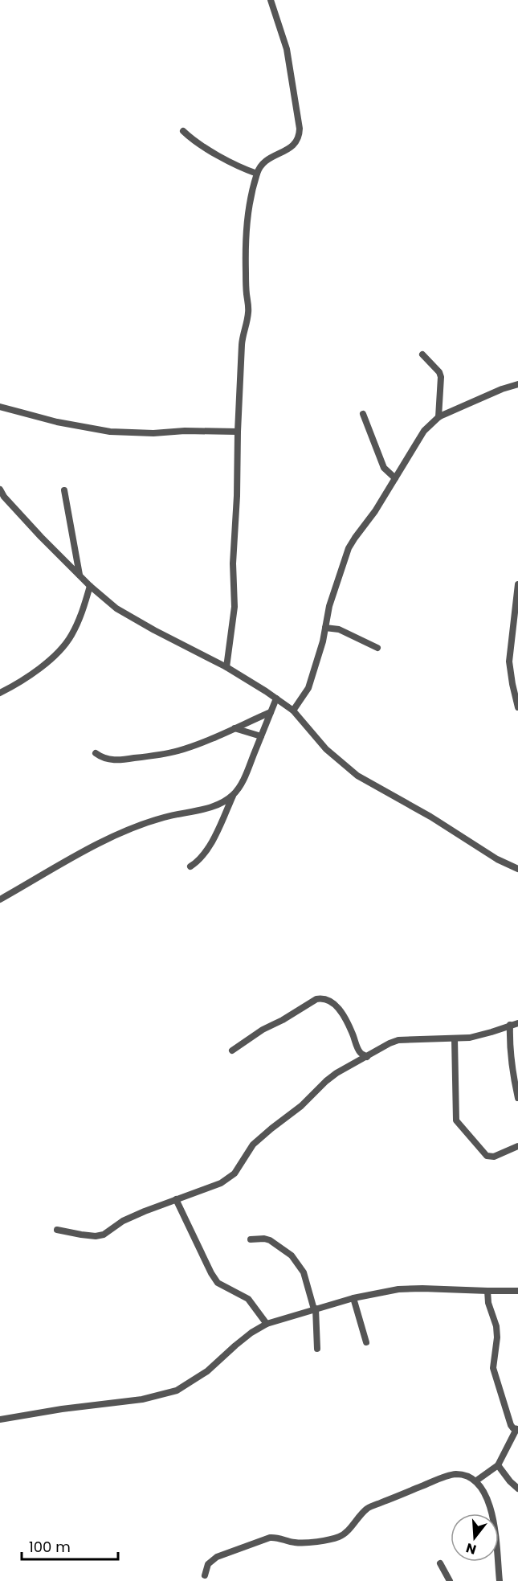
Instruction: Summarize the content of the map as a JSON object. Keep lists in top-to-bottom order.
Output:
{
  "scale_bar": "100 m",
  "north": "bottom"
}
